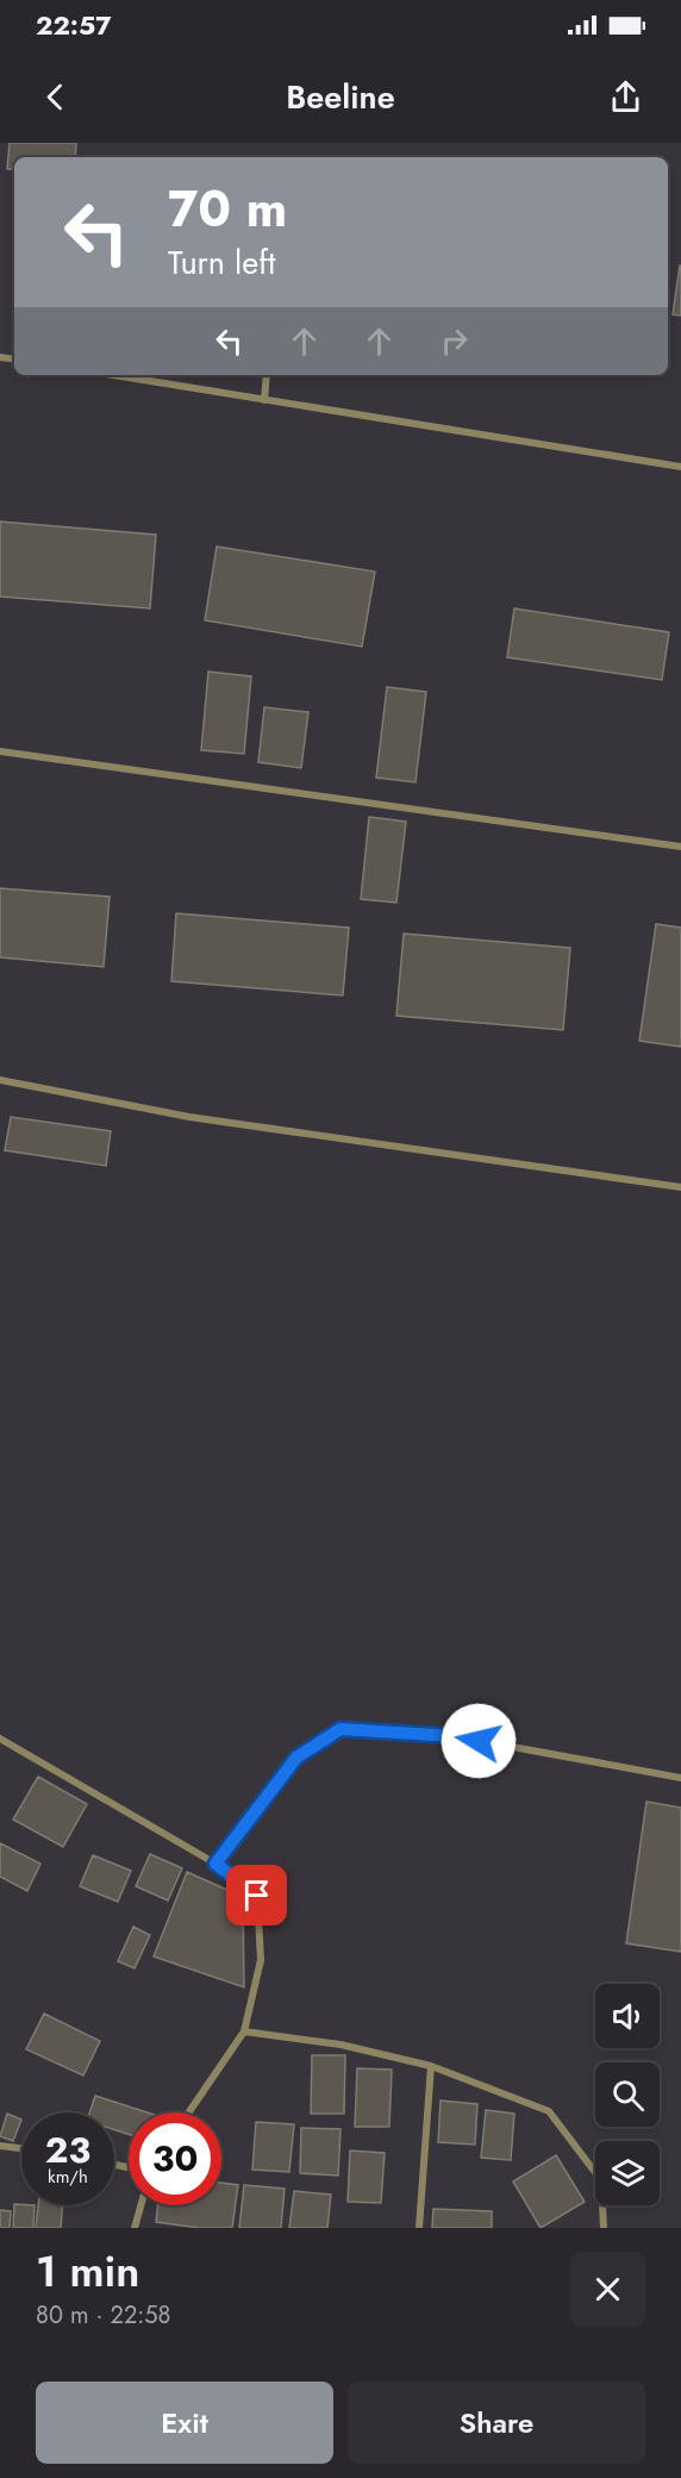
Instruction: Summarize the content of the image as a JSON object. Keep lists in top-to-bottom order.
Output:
{
  "page": {
    "status": "22:57",
    "header": "Beeline",
    "turn": ["70 m", "Turn left"],
    "speed": "23 km/h",
    "limit": "30",
    "heading": ["1 min", "80 m · 22:58"],
    "buttons": ["Exit", "Share"]
  }
}
